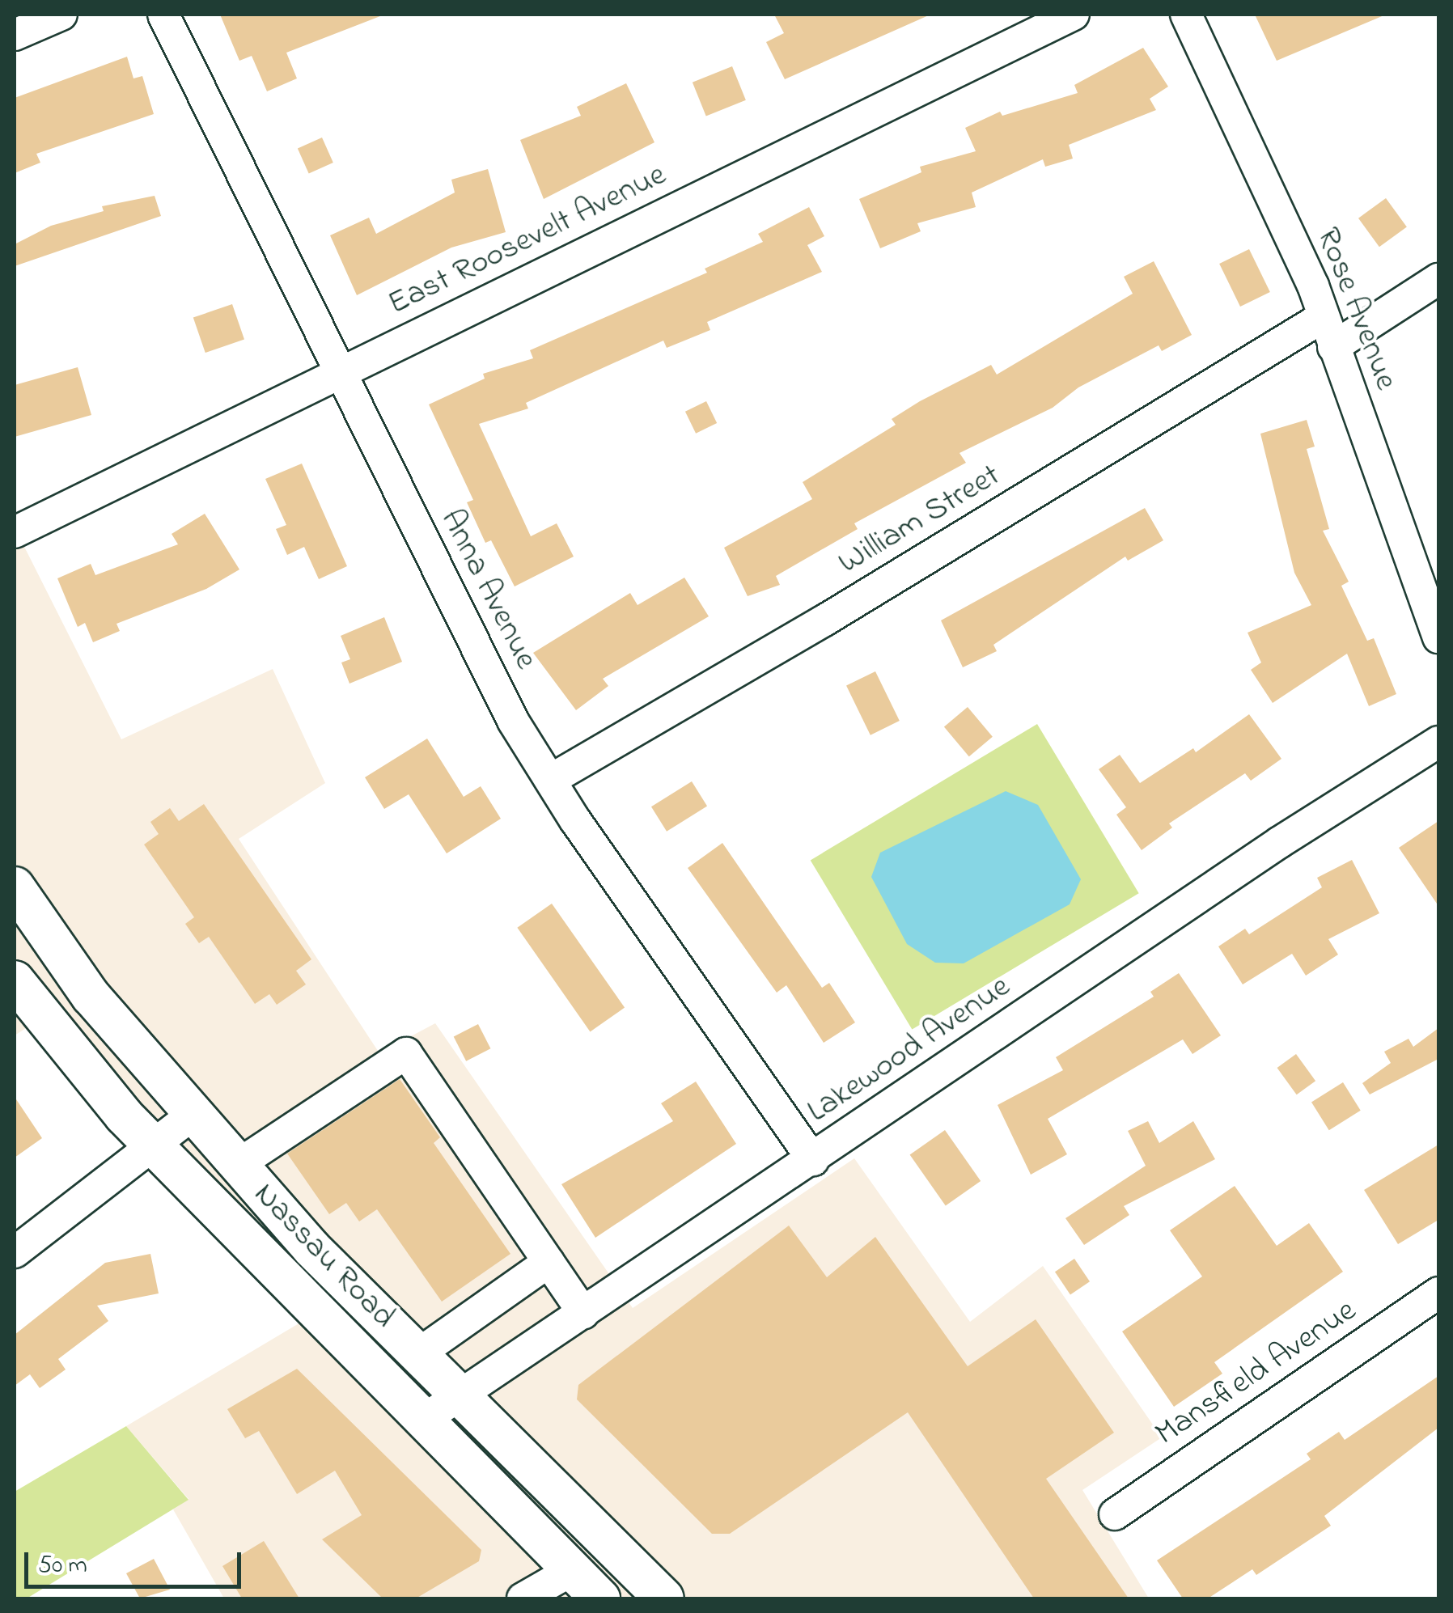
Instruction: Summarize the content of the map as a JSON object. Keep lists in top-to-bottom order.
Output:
{
  "streets": {
    "main road": ["Nassau Road"],
    "street": [
      "East Roosevelt Avenue",
      "Rose Avenue",
      "William Street",
      "Anna Avenue",
      "Lakewood Avenue",
      "Mansfield Avenue"
    ]
  },
  "crossings": [
    ["East Roosevelt Avenue", "Anna Avenue"],
    ["Rose Avenue", "William Street"],
    ["William Street", "Anna Avenue"],
    ["Anna Avenue", "Lakewood Avenue"],
    ["Lakewood Avenue", "Nassau Road"]
  ],
  "scale_bar": "50 m"
}
